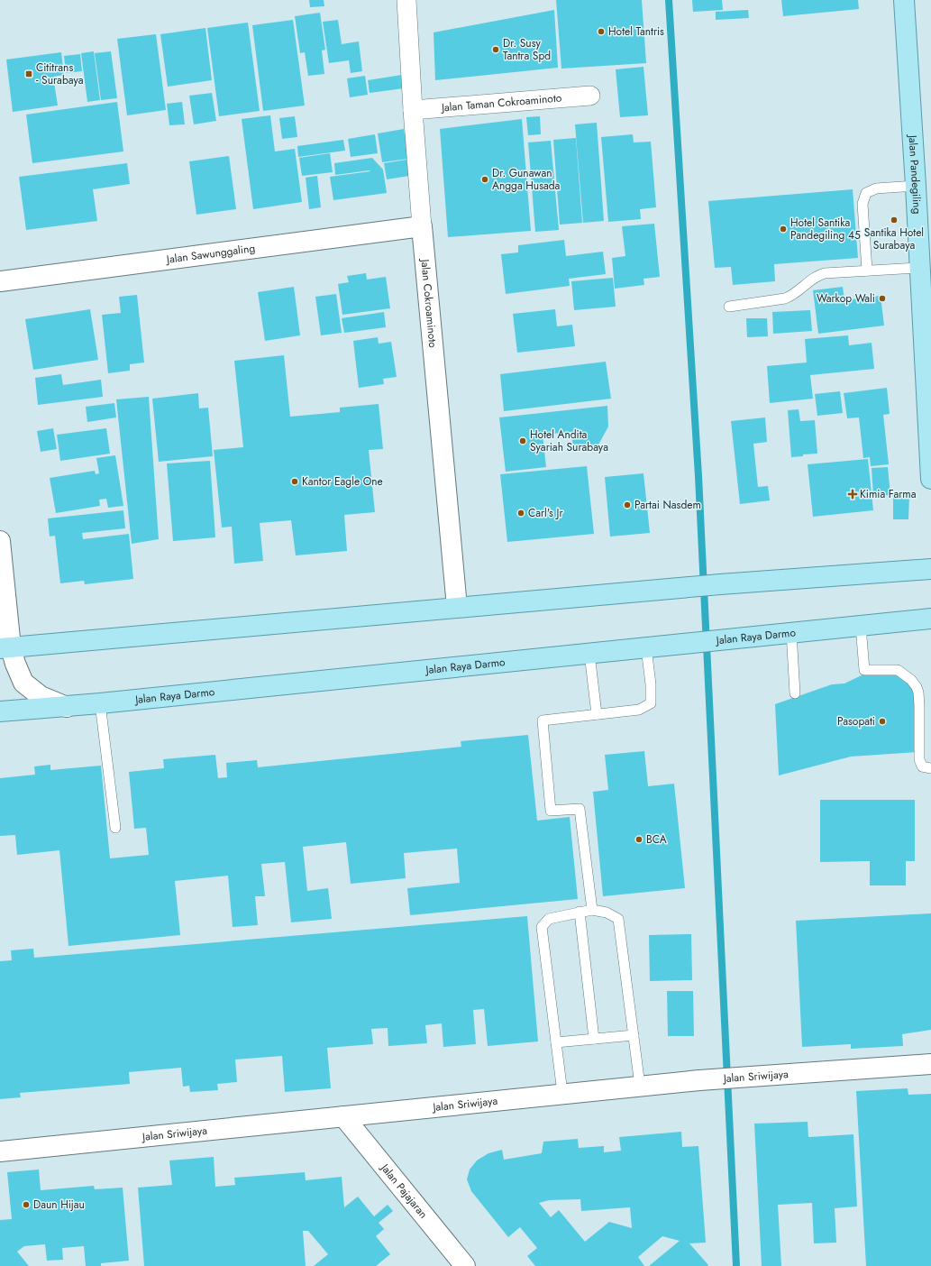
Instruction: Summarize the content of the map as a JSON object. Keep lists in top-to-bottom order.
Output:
{
  "streets": {
    "main road": ["Jalan Pandegiling", "Jalan Raya Darmo"],
    "street": [
      "Jalan Taman Cokroaminoto",
      "Jalan Sawunggaling",
      "Jalan Cokroaminoto",
      "Jalan Sriwijaya",
      "Jalan Pajajaran"
    ]
  },
  "crossings": [
    ["Jalan Taman Cokroaminoto", "Jalan Cokroaminoto"],
    ["Jalan Sawunggaling", "Jalan Cokroaminoto"],
    ["Jalan Sriwijaya", "Jalan Pajajaran"]
  ],
  "places": {
    "other": [
      "Hotel Tantris",
      "Dr. Susy Tantra Spd",
      "Dr. Gunawan Angga Husada",
      "Santika Hotel Surabaya",
      "Hotel Santika Pandegiling 45",
      "Warkop Wali",
      "Hotel Andita Syariah Surabaya",
      "Kantor Eagle One",
      "Partai Nasdem",
      "Carl's Jr",
      "Pasopati",
      "BCA",
      "Daun Hijau"
    ],
    "transit": ["Cititrans - Surabaya"],
    "health": ["Kimia Farma"]
  }
}
